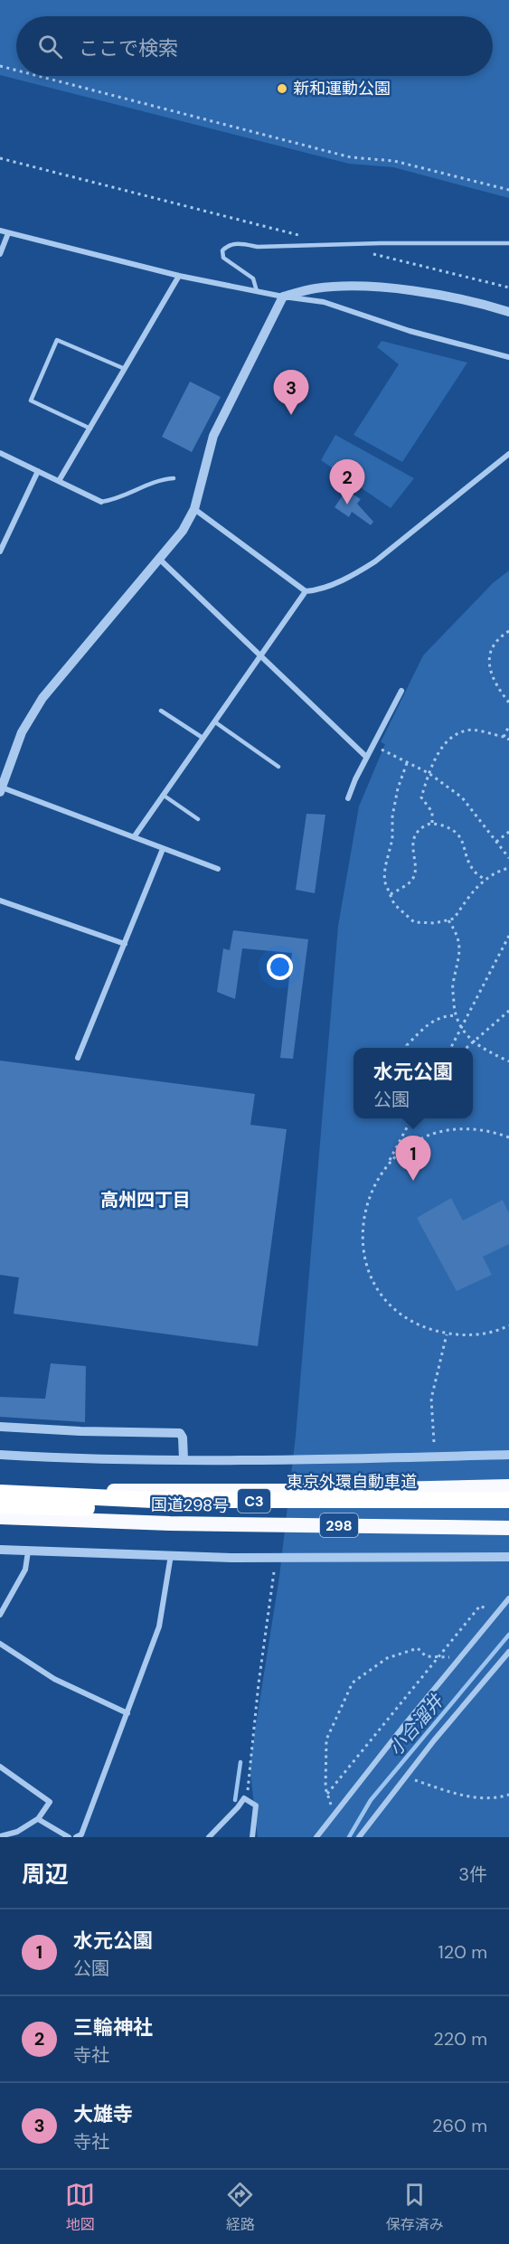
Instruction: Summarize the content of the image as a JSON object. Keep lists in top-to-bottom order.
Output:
{
  "streets": {
    "highway": [
      "東京外環自動車道",
      "C3",
      "国道298号",
      "298"
    ]
  },
  "districts": ["高州四丁目"],
  "water": ["小合溜井"],
  "places": ["新和運動公園"],
  "page": {
    "search": "ここで検索",
    "pins": ["3", "2", "1"],
    "popup": ["水元公園", "公園"],
    "heading": ["周辺", "3件"],
    "list": [
      {
        "mark": "1",
        "name": "水元公園",
        "note": "公園",
        "value": "120 m"
      },
      {
        "mark": "2",
        "name": "三輪神社",
        "note": "寺社",
        "value": "220 m"
      },
      {
        "mark": "3",
        "name": "大雄寺",
        "note": "寺社",
        "value": "260 m"
      }
    ],
    "nav": ["地図", "経路", "保存済み"]
  }
}
